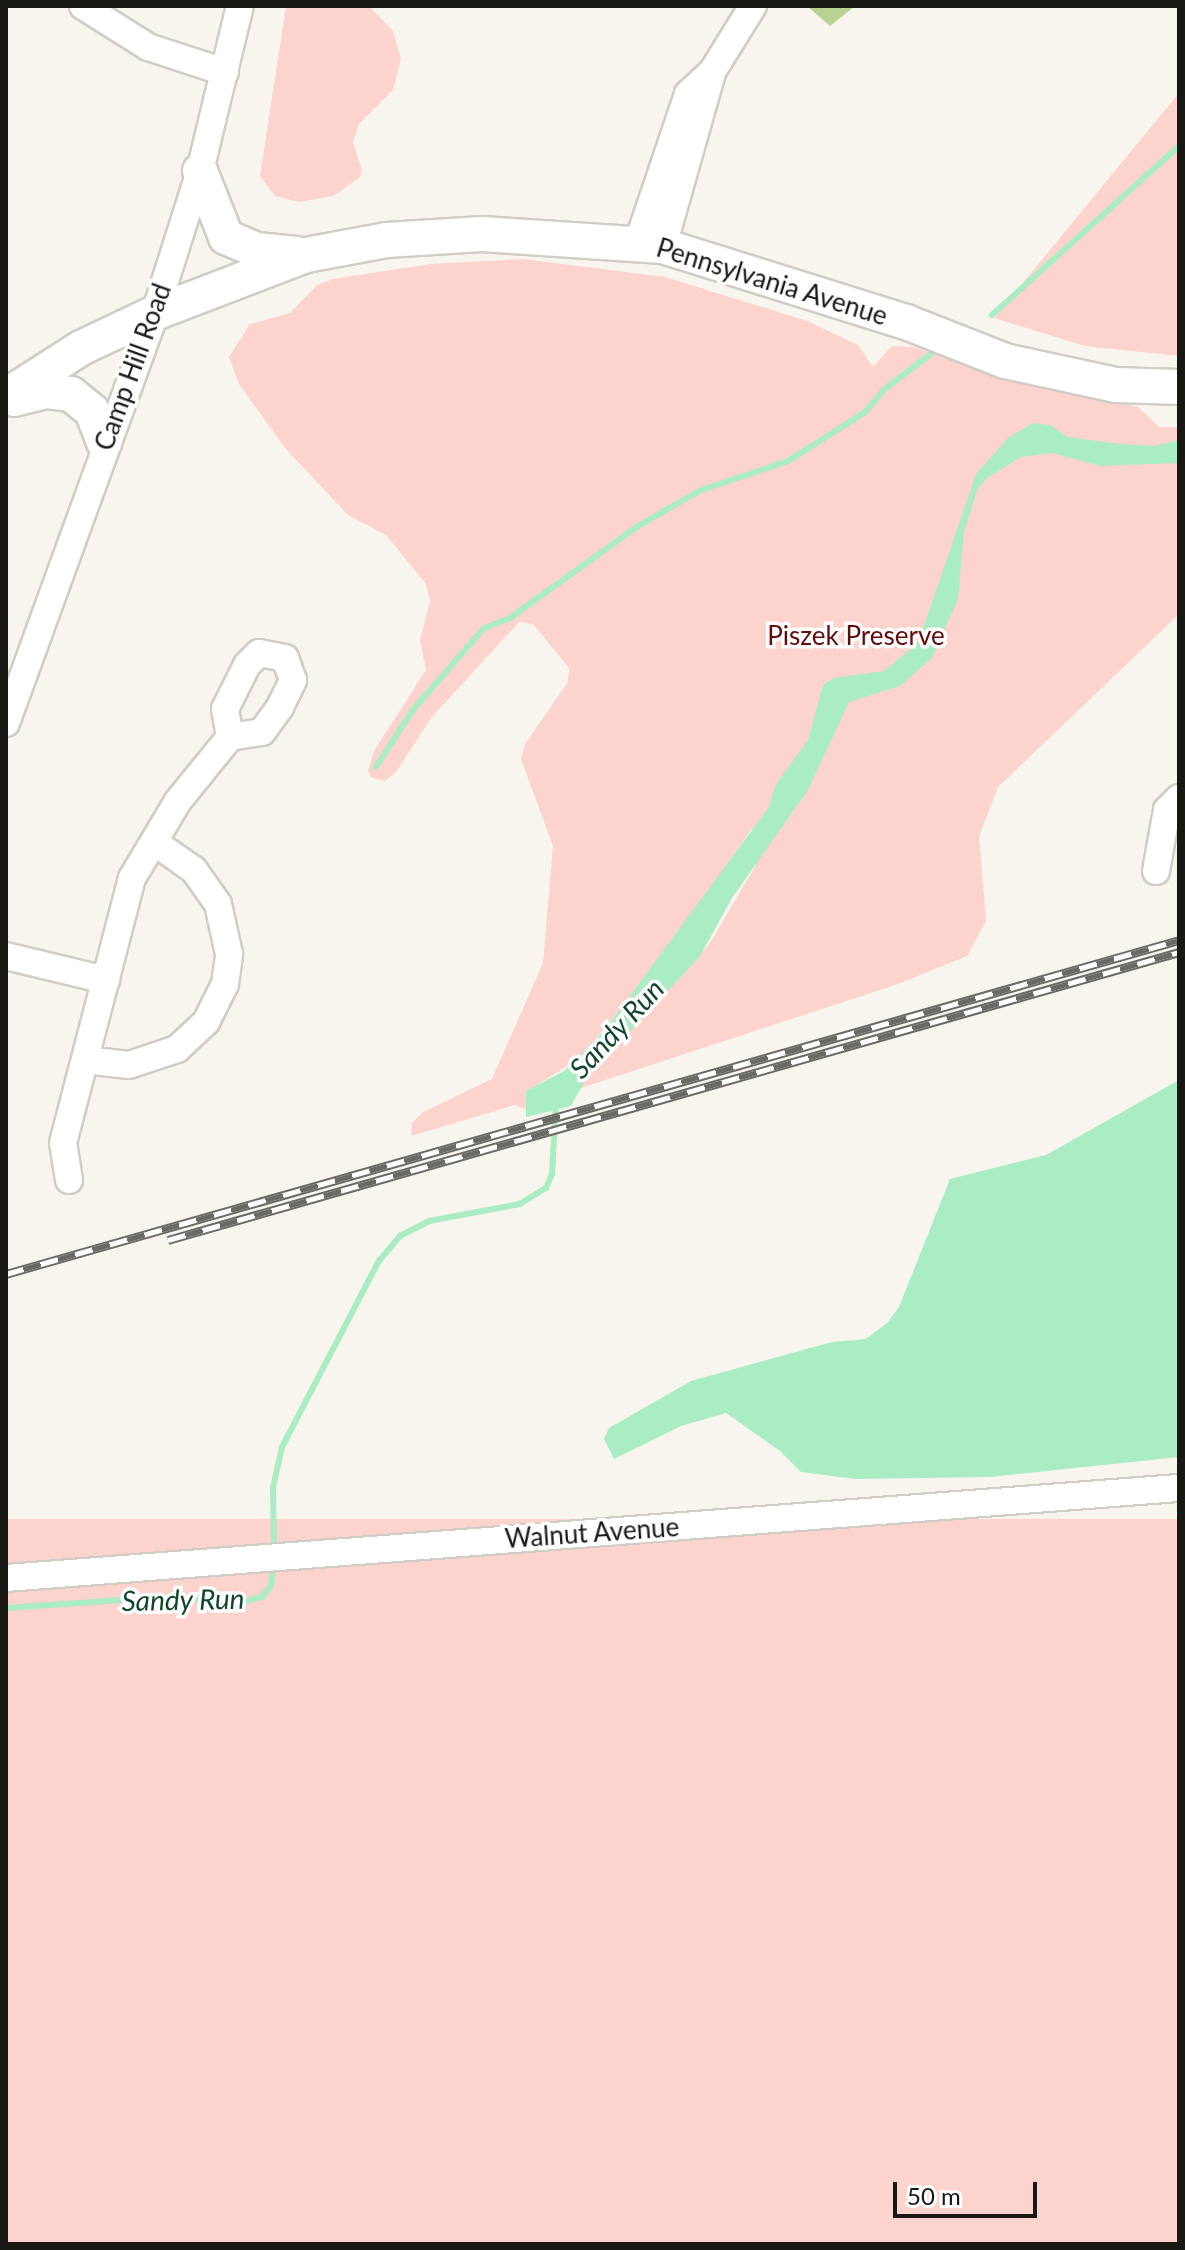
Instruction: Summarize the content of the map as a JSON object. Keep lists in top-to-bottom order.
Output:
{
  "streets": {
    "main road": ["Pennsylvania Avenue"],
    "street": ["Camp Hill Road", "Walnut Avenue"]
  },
  "crossings": [
    ["Pennsylvania Avenue", "Camp Hill Road"]
  ],
  "water": ["Sandy Run"],
  "parks": ["Piszek Preserve"],
  "scale_bar": "50 m"
}
